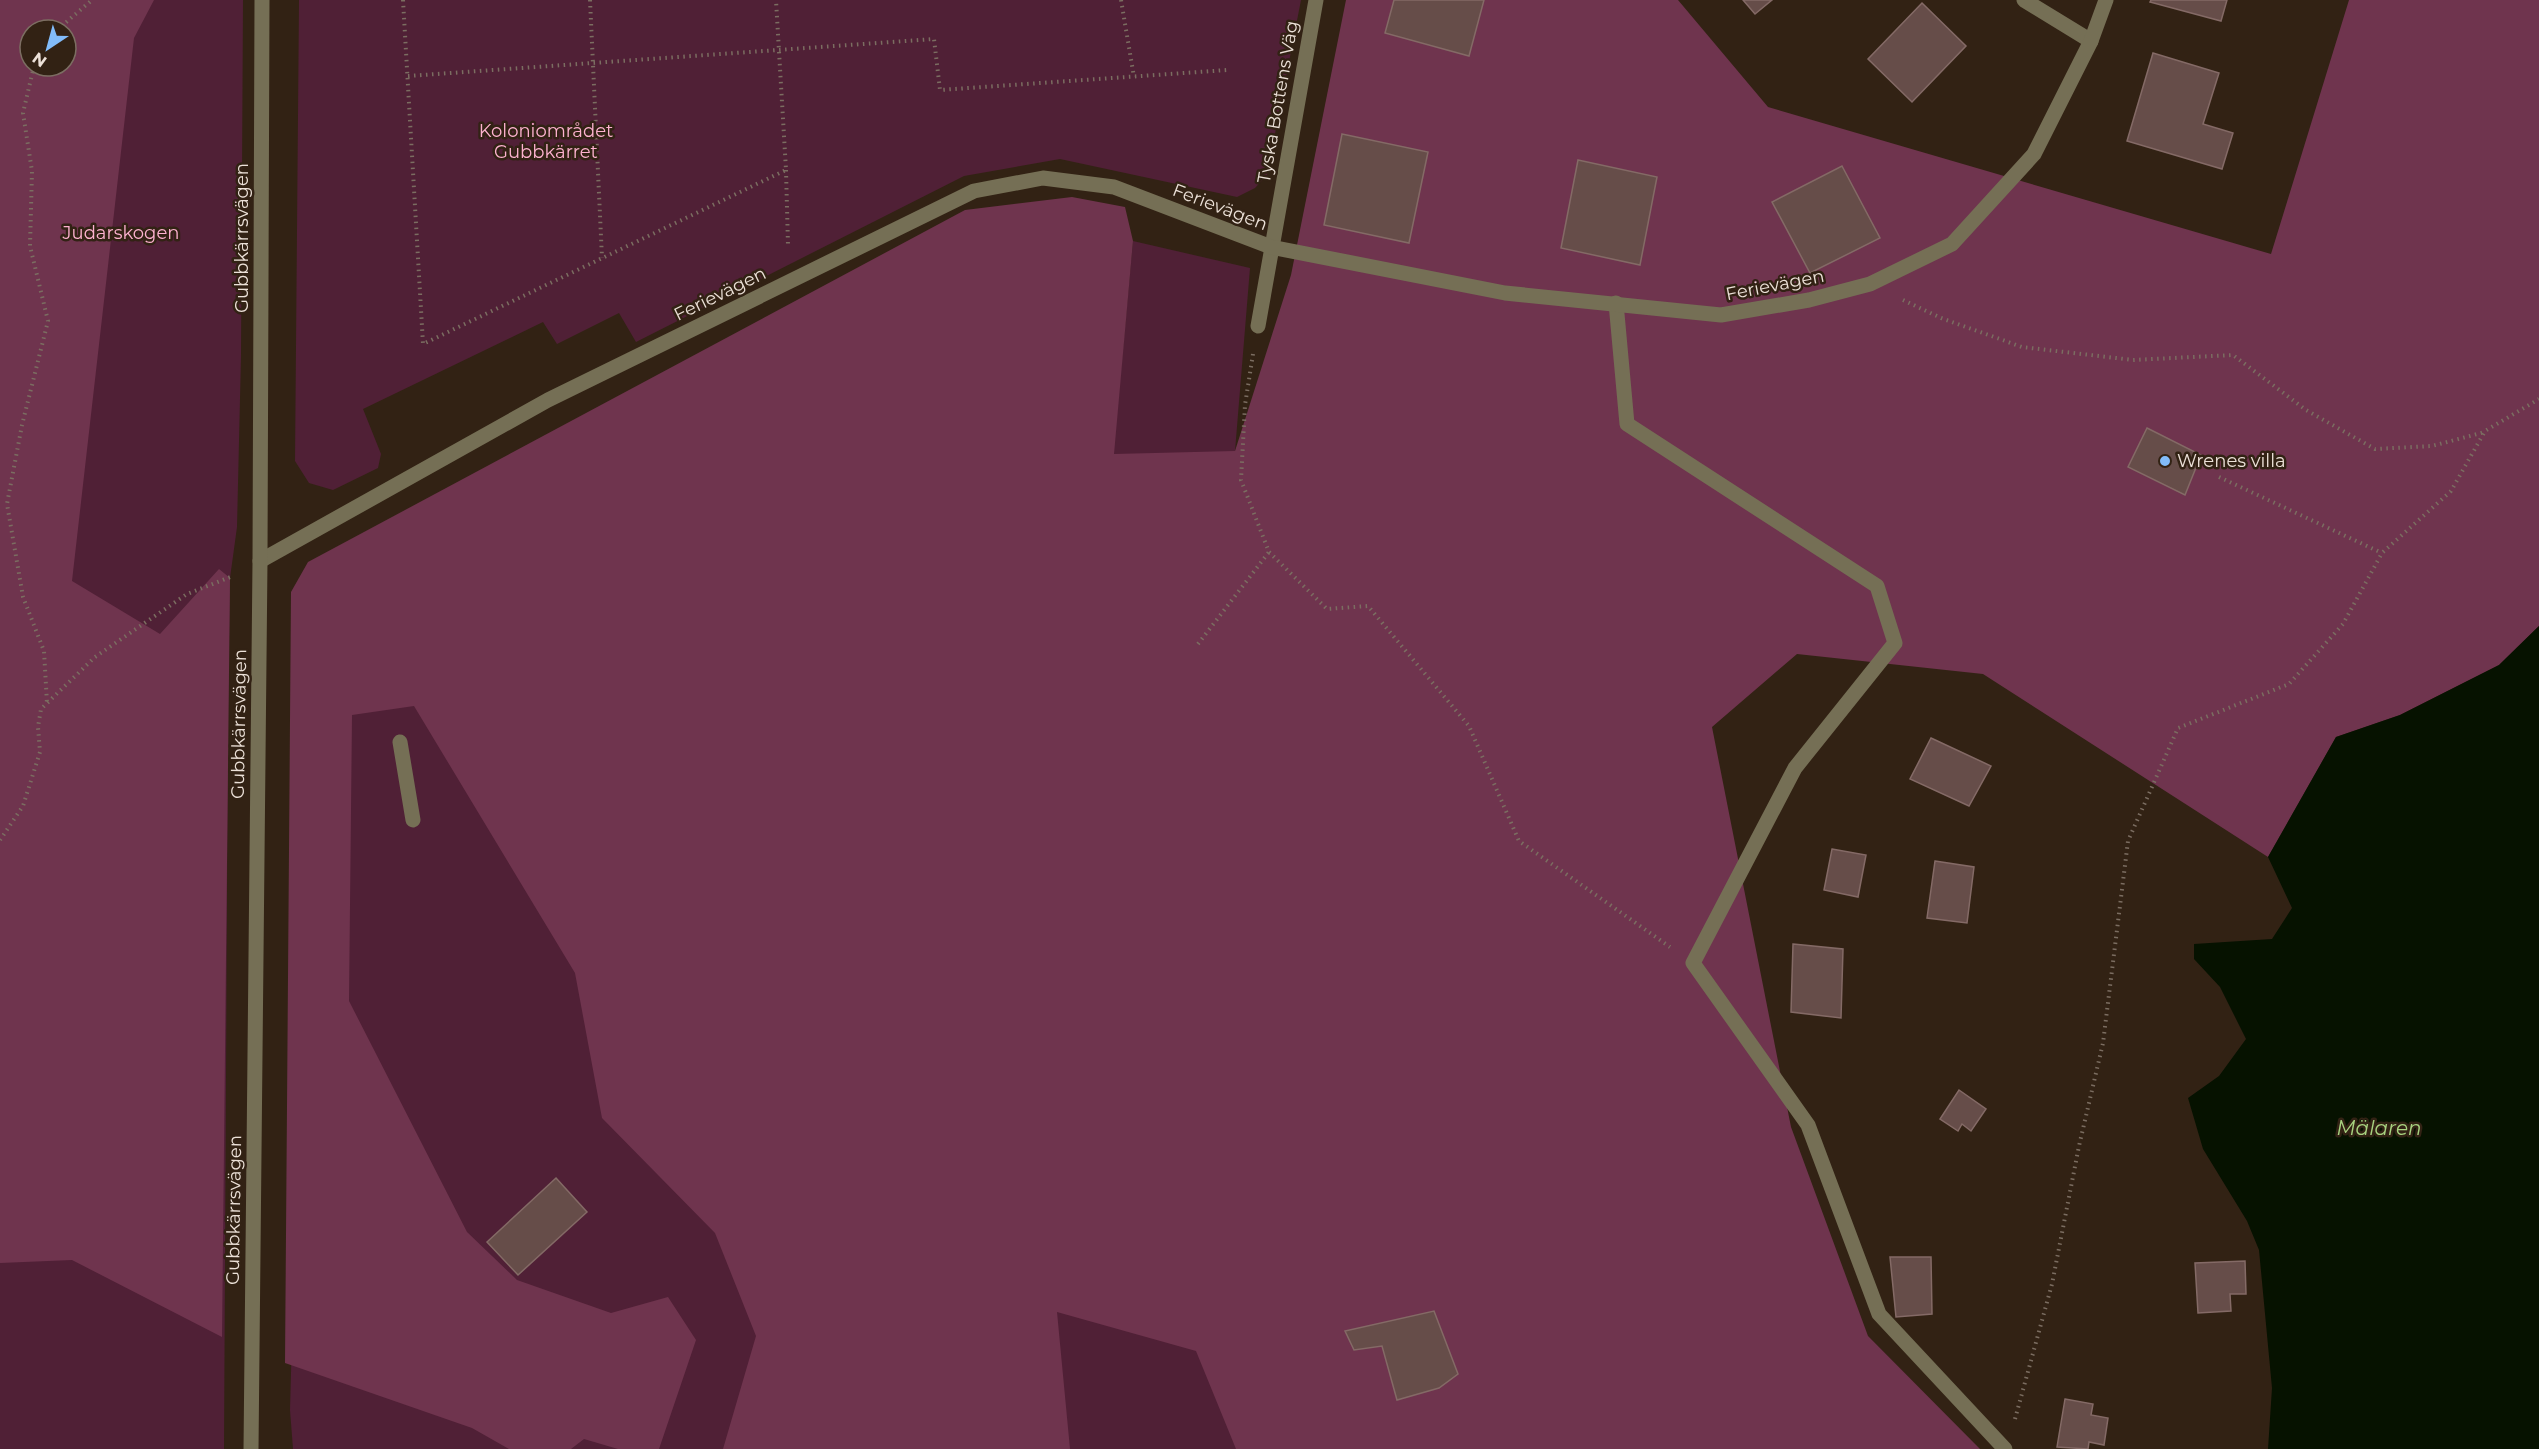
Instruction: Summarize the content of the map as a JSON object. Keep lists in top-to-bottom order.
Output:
{
  "streets": {
    "street": ["Tyska Bottens Väg", "Ferievägen", "Gubbkärrsvägen"]
  },
  "crossings": [
    ["Tyska Bottens Väg", "Ferievägen"],
    ["Ferievägen", "Gubbkärrsvägen"]
  ],
  "water": ["Mälaren"],
  "parks": ["Koloniområdet Gubbkärret", "Judarskogen"],
  "places": ["Wrenes villa"],
  "north": "bottom left"
}
